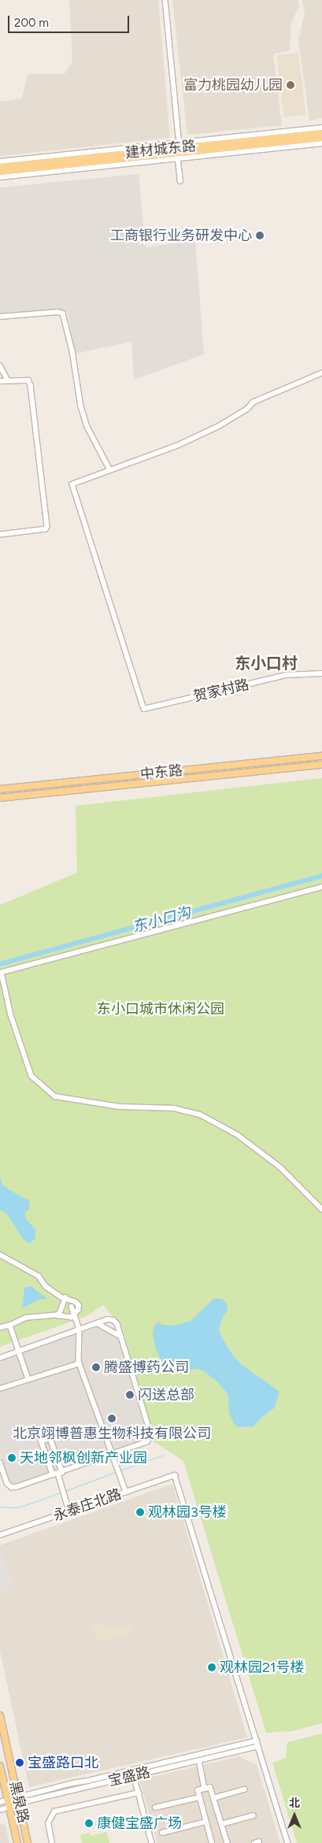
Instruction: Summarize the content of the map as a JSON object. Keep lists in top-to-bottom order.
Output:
{
  "streets": {
    "main road": ["建材城东路", "中东路", "黑泉路"],
    "street": ["贺家村路", "永泰庄北路", "宝盛路"]
  },
  "crossings": [
    ["永泰庄北路", "宝盛路"],
    ["宝盛路", "黑泉路"]
  ],
  "districts": ["东小口村"],
  "water": ["东小口沟"],
  "parks": ["东小口城市休闲公园"],
  "places": [
    "富力桃园幼儿园",
    "工商银行业务研发中心",
    "腾盛博药公司",
    "闪送总部",
    "北京翊博普惠生物科技有限公司",
    "天地邻枫创新产业园",
    "观林园3号楼",
    "观林园21号楼",
    "宝盛路口北",
    "康健宝盛广场"
  ],
  "scale_bar": "200 m",
  "north": "top"
}
